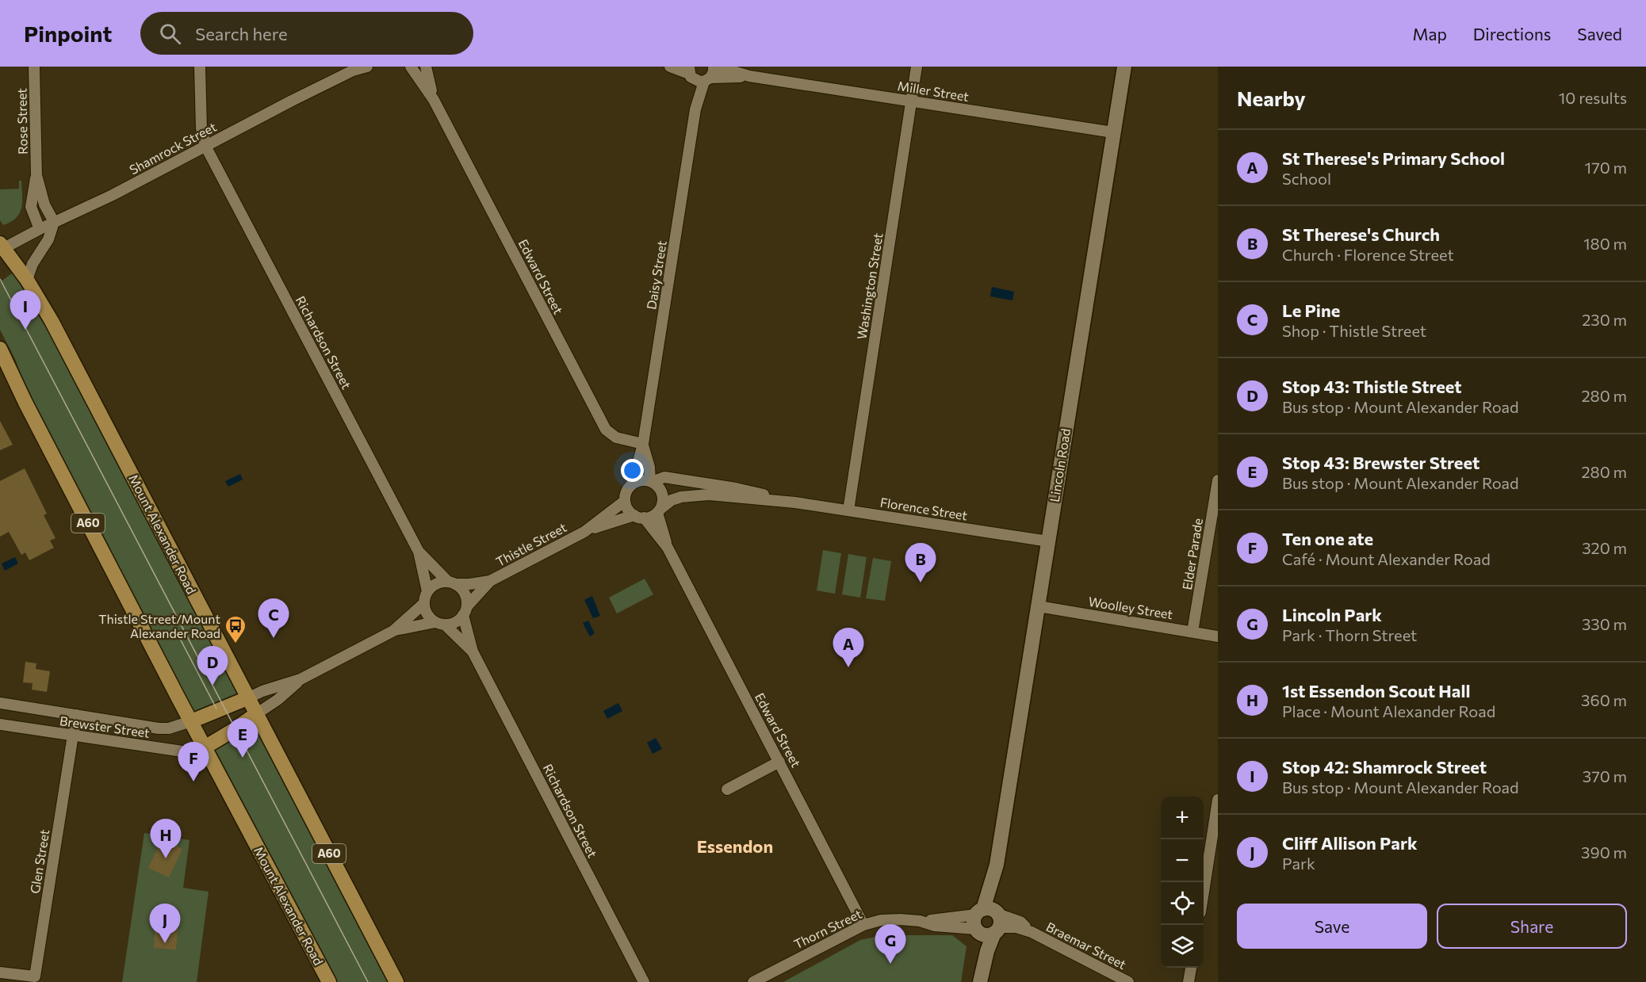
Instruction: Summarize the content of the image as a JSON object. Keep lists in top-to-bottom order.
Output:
{
  "streets": {
    "main road": ["Lincoln Road", "A60", "Mount Alexander Road"],
    "street": [
      "Miller Street",
      "Rose Street",
      "Shamrock Street",
      "Daisy Street",
      "Edward Street",
      "Washington Street",
      "Richardson Street",
      "Florence Street",
      "Thistle Street",
      "Elder Parade",
      "Woolley Street",
      "Brewster Street",
      "Glen Street",
      "Thorn Street",
      "Braemar Street"
    ]
  },
  "crossings": [
    ["Miller Street", "Daisy Street"],
    ["Miller Street", "Washington Street"],
    ["Miller Street", "Lincoln Road"],
    ["Rose Street", "Shamrock Street"],
    ["Shamrock Street", "Richardson Street"],
    ["Shamrock Street", "Mount Alexander Road"],
    ["Daisy Street", "Edward Street"],
    ["Daisy Street", "Florence Street"],
    ["Daisy Street", "Thistle Street"],
    ["Edward Street", "Florence Street"],
    ["Edward Street", "Thistle Street"],
    ["Edward Street", "Thorn Street"],
    ["Washington Street", "Florence Street"],
    ["Richardson Street", "Thistle Street"],
    ["Lincoln Road", "Florence Street"],
    ["Lincoln Road", "Woolley Street"],
    ["Lincoln Road", "Thorn Street"],
    ["Lincoln Road", "Braemar Street"],
    ["Florence Street", "Thistle Street"],
    ["Mount Alexander Road", "Brewster Street"],
    ["Elder Parade", "Woolley Street"],
    ["Brewster Street", "Glen Street"],
    ["Thorn Street", "Braemar Street"]
  ],
  "districts": ["Essendon"],
  "places": {
    "bus stop": ["Thistle Street/Mount Alexander Road"]
  },
  "page": {
    "header": "Pinpoint",
    "search": "Search here",
    "nav": ["Map", "Directions", "Saved"],
    "heading": ["Nearby", "10 results"],
    "list": [
      {
        "mark": "A",
        "name": "St Therese's Primary School",
        "note": "School",
        "value": "170 m"
      },
      {
        "mark": "B",
        "name": "St Therese's Church",
        "note": "Church · Florence Street",
        "value": "180 m"
      },
      {
        "mark": "C",
        "name": "Le Pine",
        "note": "Shop · Thistle Street",
        "value": "230 m"
      },
      {
        "mark": "D",
        "name": "Stop 43: Thistle Street",
        "note": "Bus stop · Mount Alexander Road",
        "value": "280 m"
      },
      {
        "mark": "E",
        "name": "Stop 43: Brewster Street",
        "note": "Bus stop · Mount Alexander Road",
        "value": "280 m"
      },
      {
        "mark": "F",
        "name": "Ten one ate",
        "note": "Café · Mount Alexander Road",
        "value": "320 m"
      },
      {
        "mark": "G",
        "name": "Lincoln Park",
        "note": "Park · Thorn Street",
        "value": "330 m"
      },
      {
        "mark": "H",
        "name": "1st Essendon Scout Hall",
        "note": "Place · Mount Alexander Road",
        "value": "360 m"
      },
      {
        "mark": "I",
        "name": "Stop 42: Shamrock Street",
        "note": "Bus stop · Mount Alexander Road",
        "value": "370 m"
      },
      {
        "mark": "J",
        "name": "Cliff Allison Park",
        "note": "Park",
        "value": "390 m"
      }
    ],
    "pins": [
      "I",
      "B",
      "C",
      "A",
      "D",
      "E",
      "F",
      "H",
      "J",
      "G"
    ],
    "map_buttons": ["+", "−"],
    "buttons": ["Save", "Share"]
  }
}
